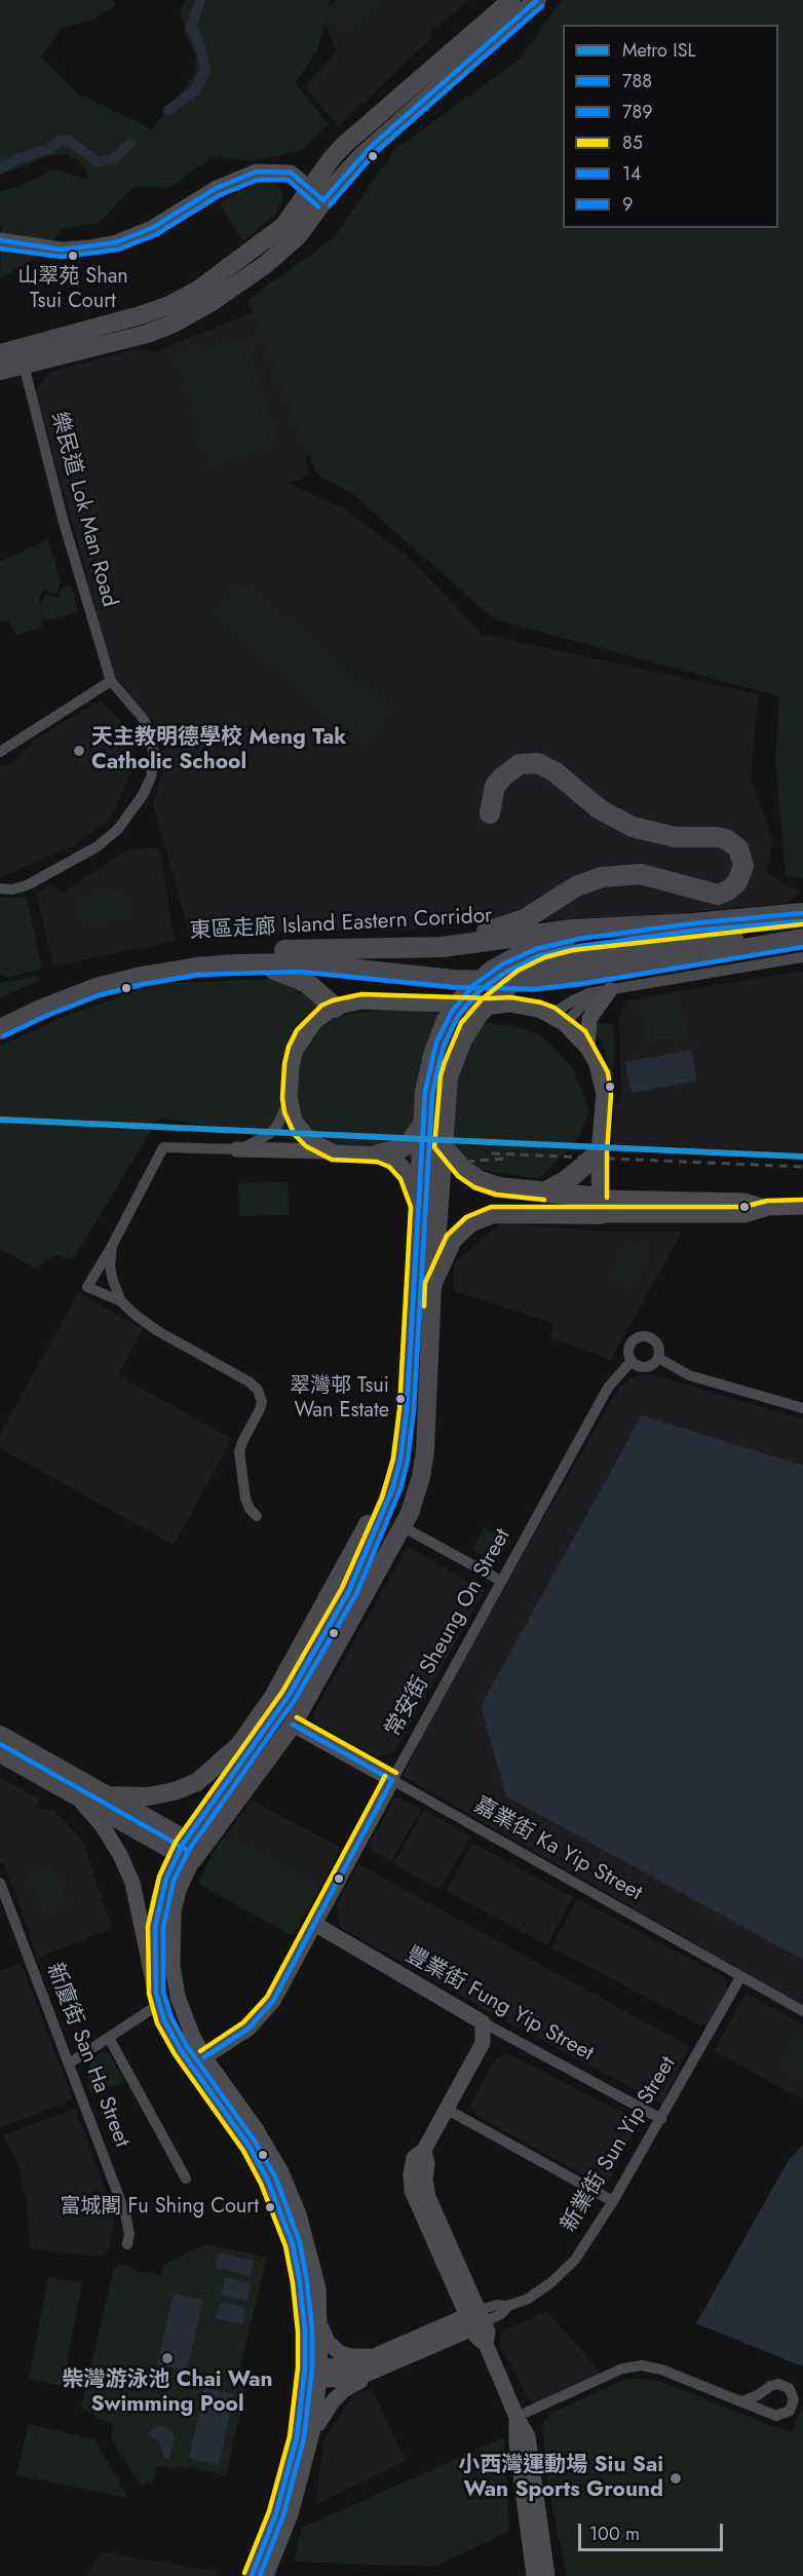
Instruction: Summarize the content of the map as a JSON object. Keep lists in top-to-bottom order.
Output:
{
  "streets": {
    "highway": ["東區走廊 Island Eastern Corridor"],
    "main road": [
      "常安街 Sheung On Street",
      "嘉業街 Ka Yip Street",
      "豐業街 Fung Yip Street",
      "新業街 Sun Yip Street"
    ],
    "street": ["樂民道 Lok Man Road", "新廈街 San Ha Street"]
  },
  "crossings": [
    ["常安街 Sheung On Street", "嘉業街 Ka Yip Street"],
    ["常安街 Sheung On Street", "豐業街 Fung Yip Street"],
    ["嘉業街 Ka Yip Street", "新業街 Sun Yip Street"],
    ["豐業街 Fung Yip Street", "新業街 Sun Yip Street"]
  ],
  "places": [
    "山翠苑 Shan Tsui Court",
    "天主教明德學校 Meng Tak Catholic School",
    "翠灣邨 Tsui Wan Estate",
    "富城閣 Fu Shing Court",
    "柴灣游泳池 Chai Wan Swimming Pool",
    "小西灣運動場 Siu Sai Wan Sports Ground"
  ],
  "lines": [
    "transit line 14",
    "transit line 9",
    "transit line 788",
    "transit line 789",
    "transit line 85",
    "metro line ISL"
  ],
  "legend": [
    "Metro ISL",
    "788",
    "789",
    "85",
    "14",
    "9"
  ],
  "scale_bar": "100 m"
}
